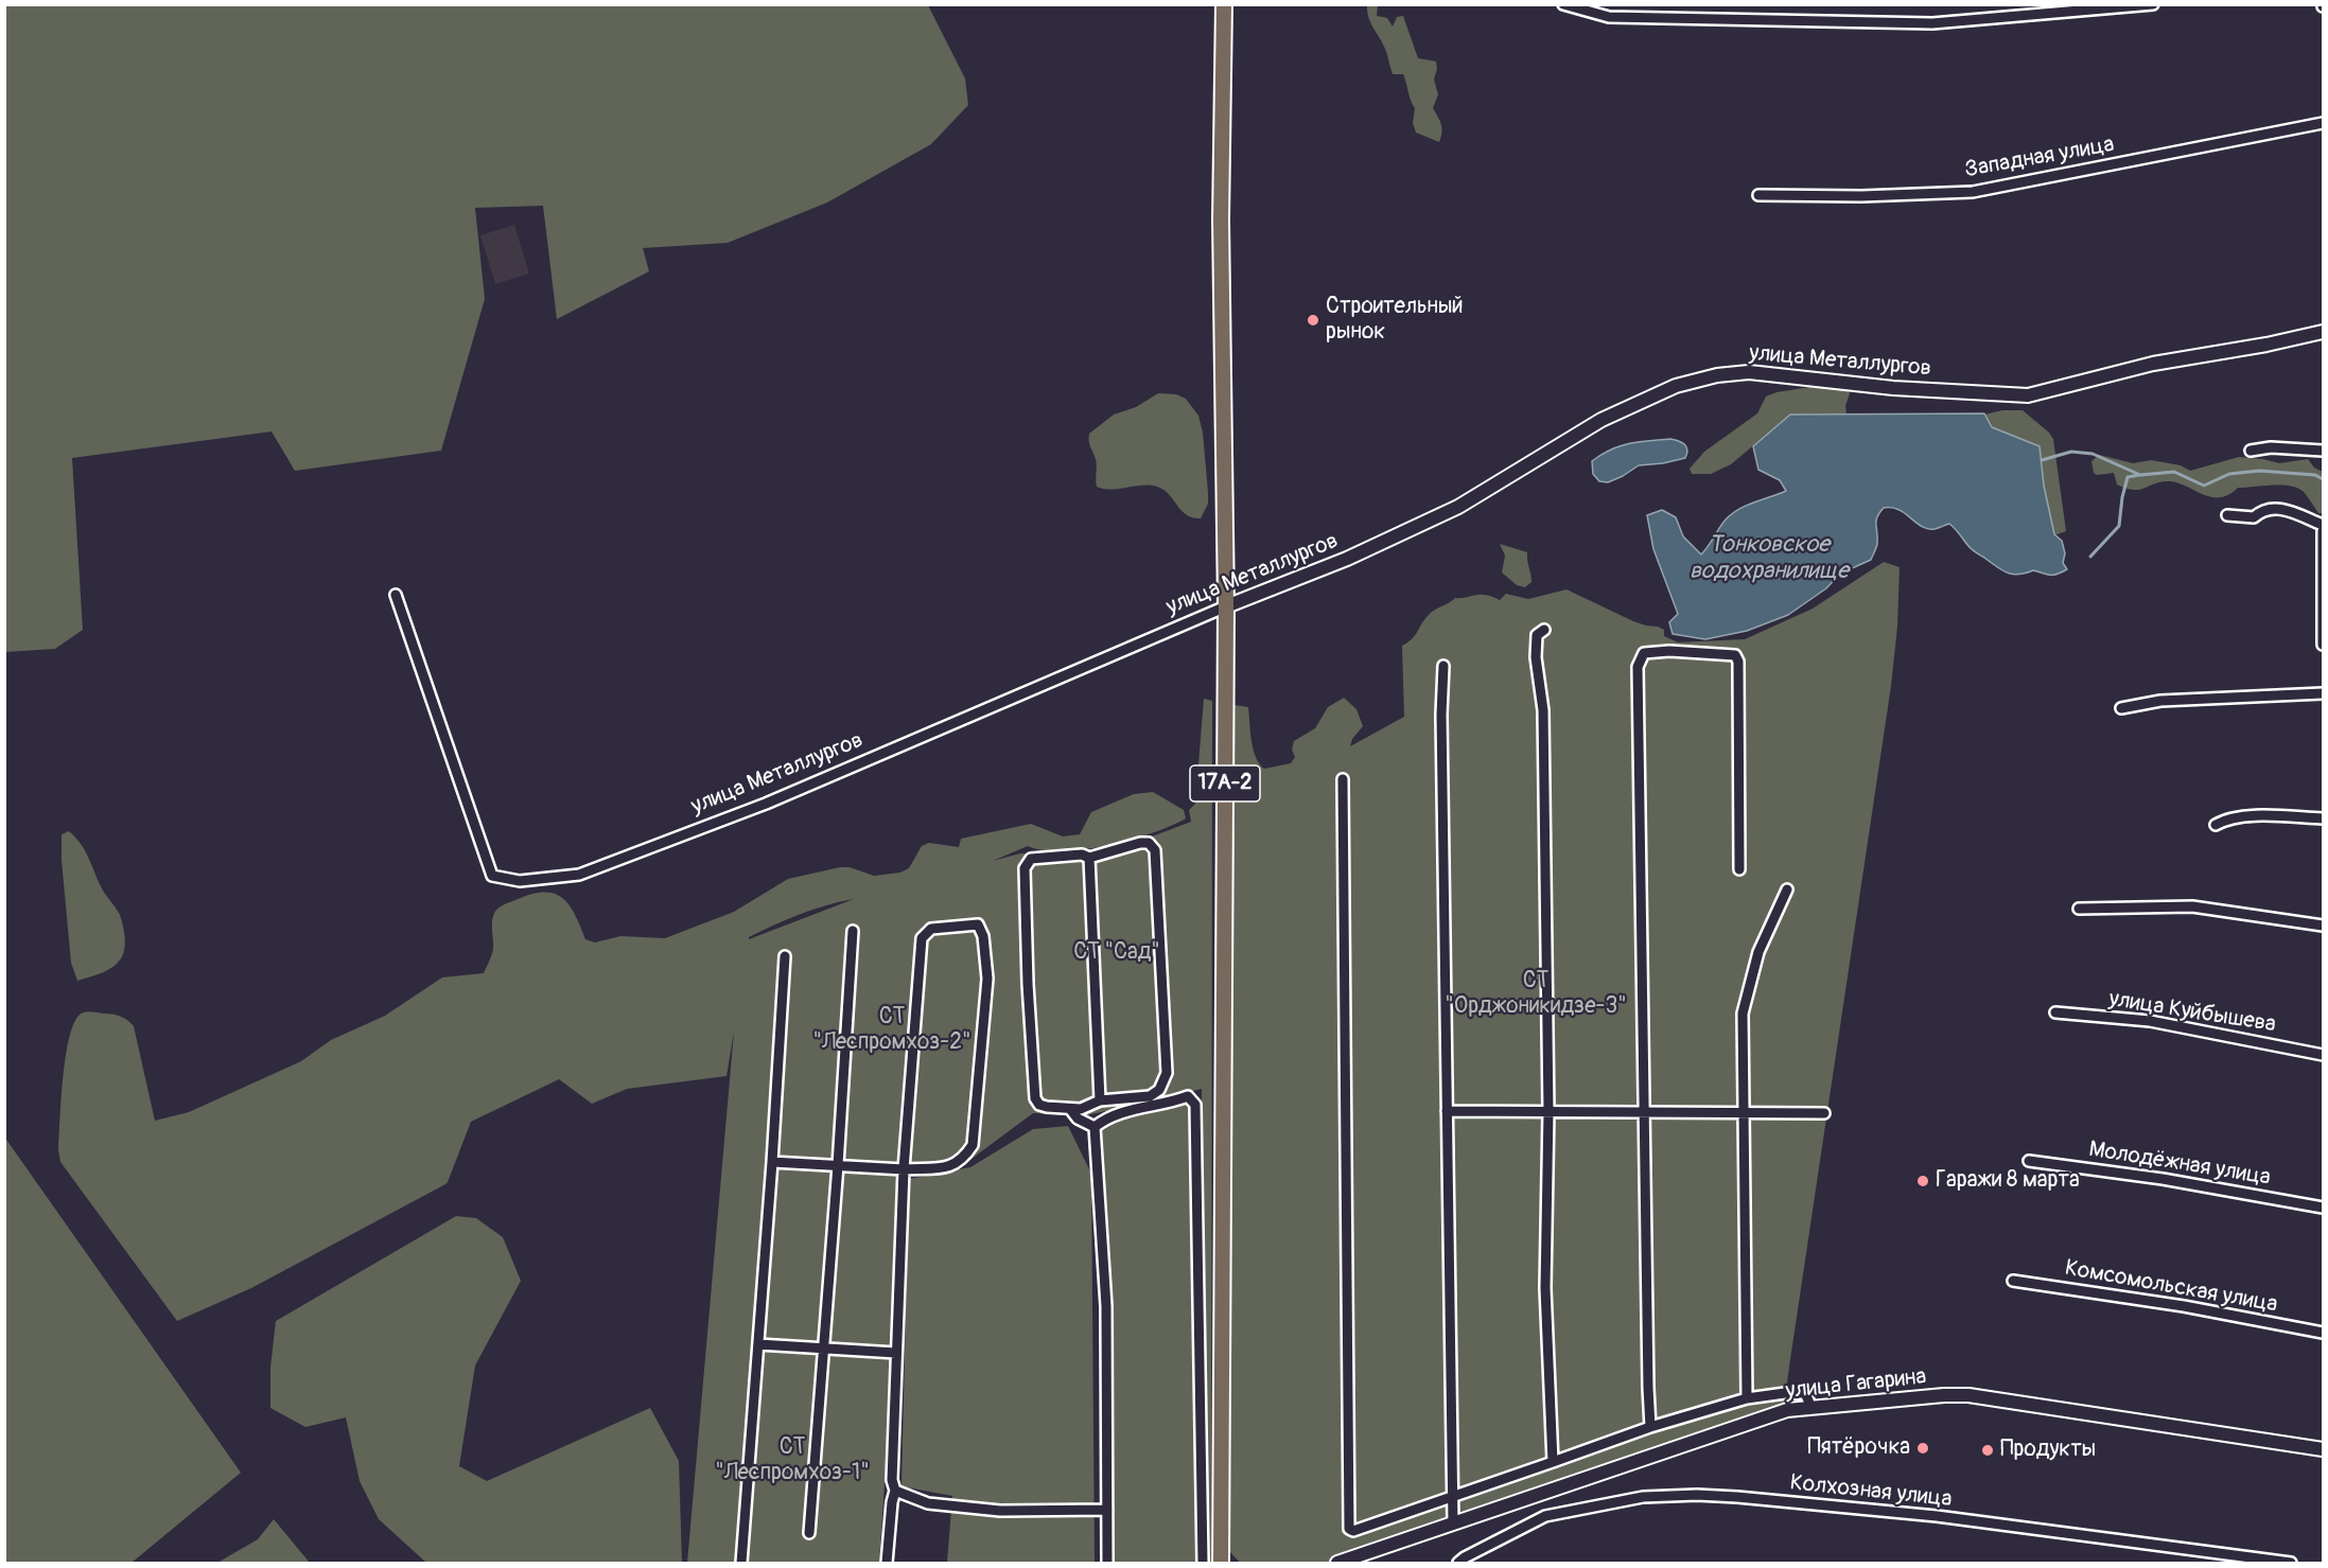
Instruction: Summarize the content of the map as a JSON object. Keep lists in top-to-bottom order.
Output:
{
  "streets": {
    "main road": ["17А-2"],
    "street": [
      "Западная улица",
      "улица Металлургов",
      "улица Куйбышева",
      "Молодёжная улица",
      "Комсомольская улица",
      "улица Гагарина",
      "Колхозная улица"
    ]
  },
  "crossings": [
    ["улица Металлургов", "17А-2"]
  ],
  "water": ["Тонковское водохранилище"],
  "parks": [
    "СТ \"Сад\"",
    "СТ \"Орджоникидзе-3\"",
    "СТ \"Леспромхоз-2\"",
    "СТ \"Леспромхоз-1\""
  ],
  "places": [
    "Строительный рынок",
    "Гаражи 8 марта",
    "Пятёрочка",
    "Продукты"
  ]
}
